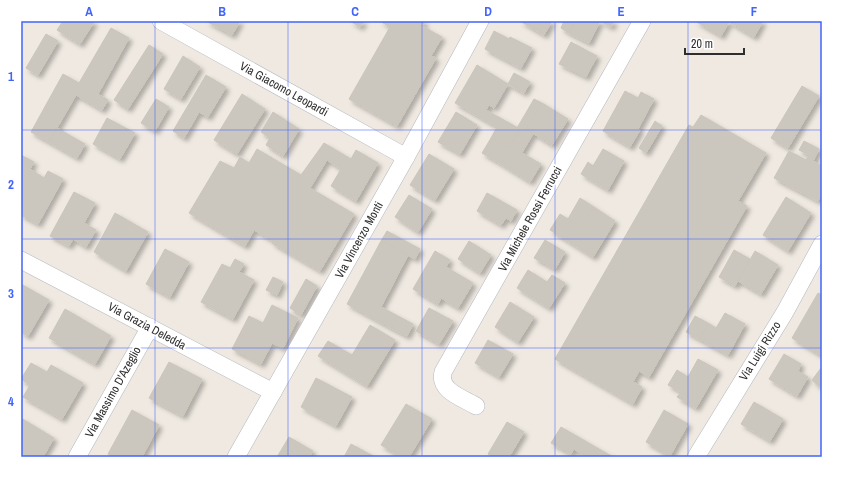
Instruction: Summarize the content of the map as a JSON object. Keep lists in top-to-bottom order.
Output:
{
  "streets": {
    "street": [
      "Via Giacomo Leopardi",
      "Via Michele Rossi Ferrucci",
      "Via Vincenzo Monti",
      "Via Grazia Deledda",
      "Via Luigi Rizzo",
      "Via Massimo D'Azeglio"
    ]
  },
  "crossings": [
    ["Via Giacomo Leopardi", "Via Vincenzo Monti"],
    ["Via Vincenzo Monti", "Via Grazia Deledda"],
    ["Via Grazia Deledda", "Via Massimo D'Azeglio"]
  ],
  "scale_bar": "20 m",
  "grid": {
    "columns": [
      "A",
      "B",
      "C",
      "D",
      "E",
      "F"
    ],
    "rows": [
      "1",
      "2",
      "3",
      "4"
    ]
  }
}
